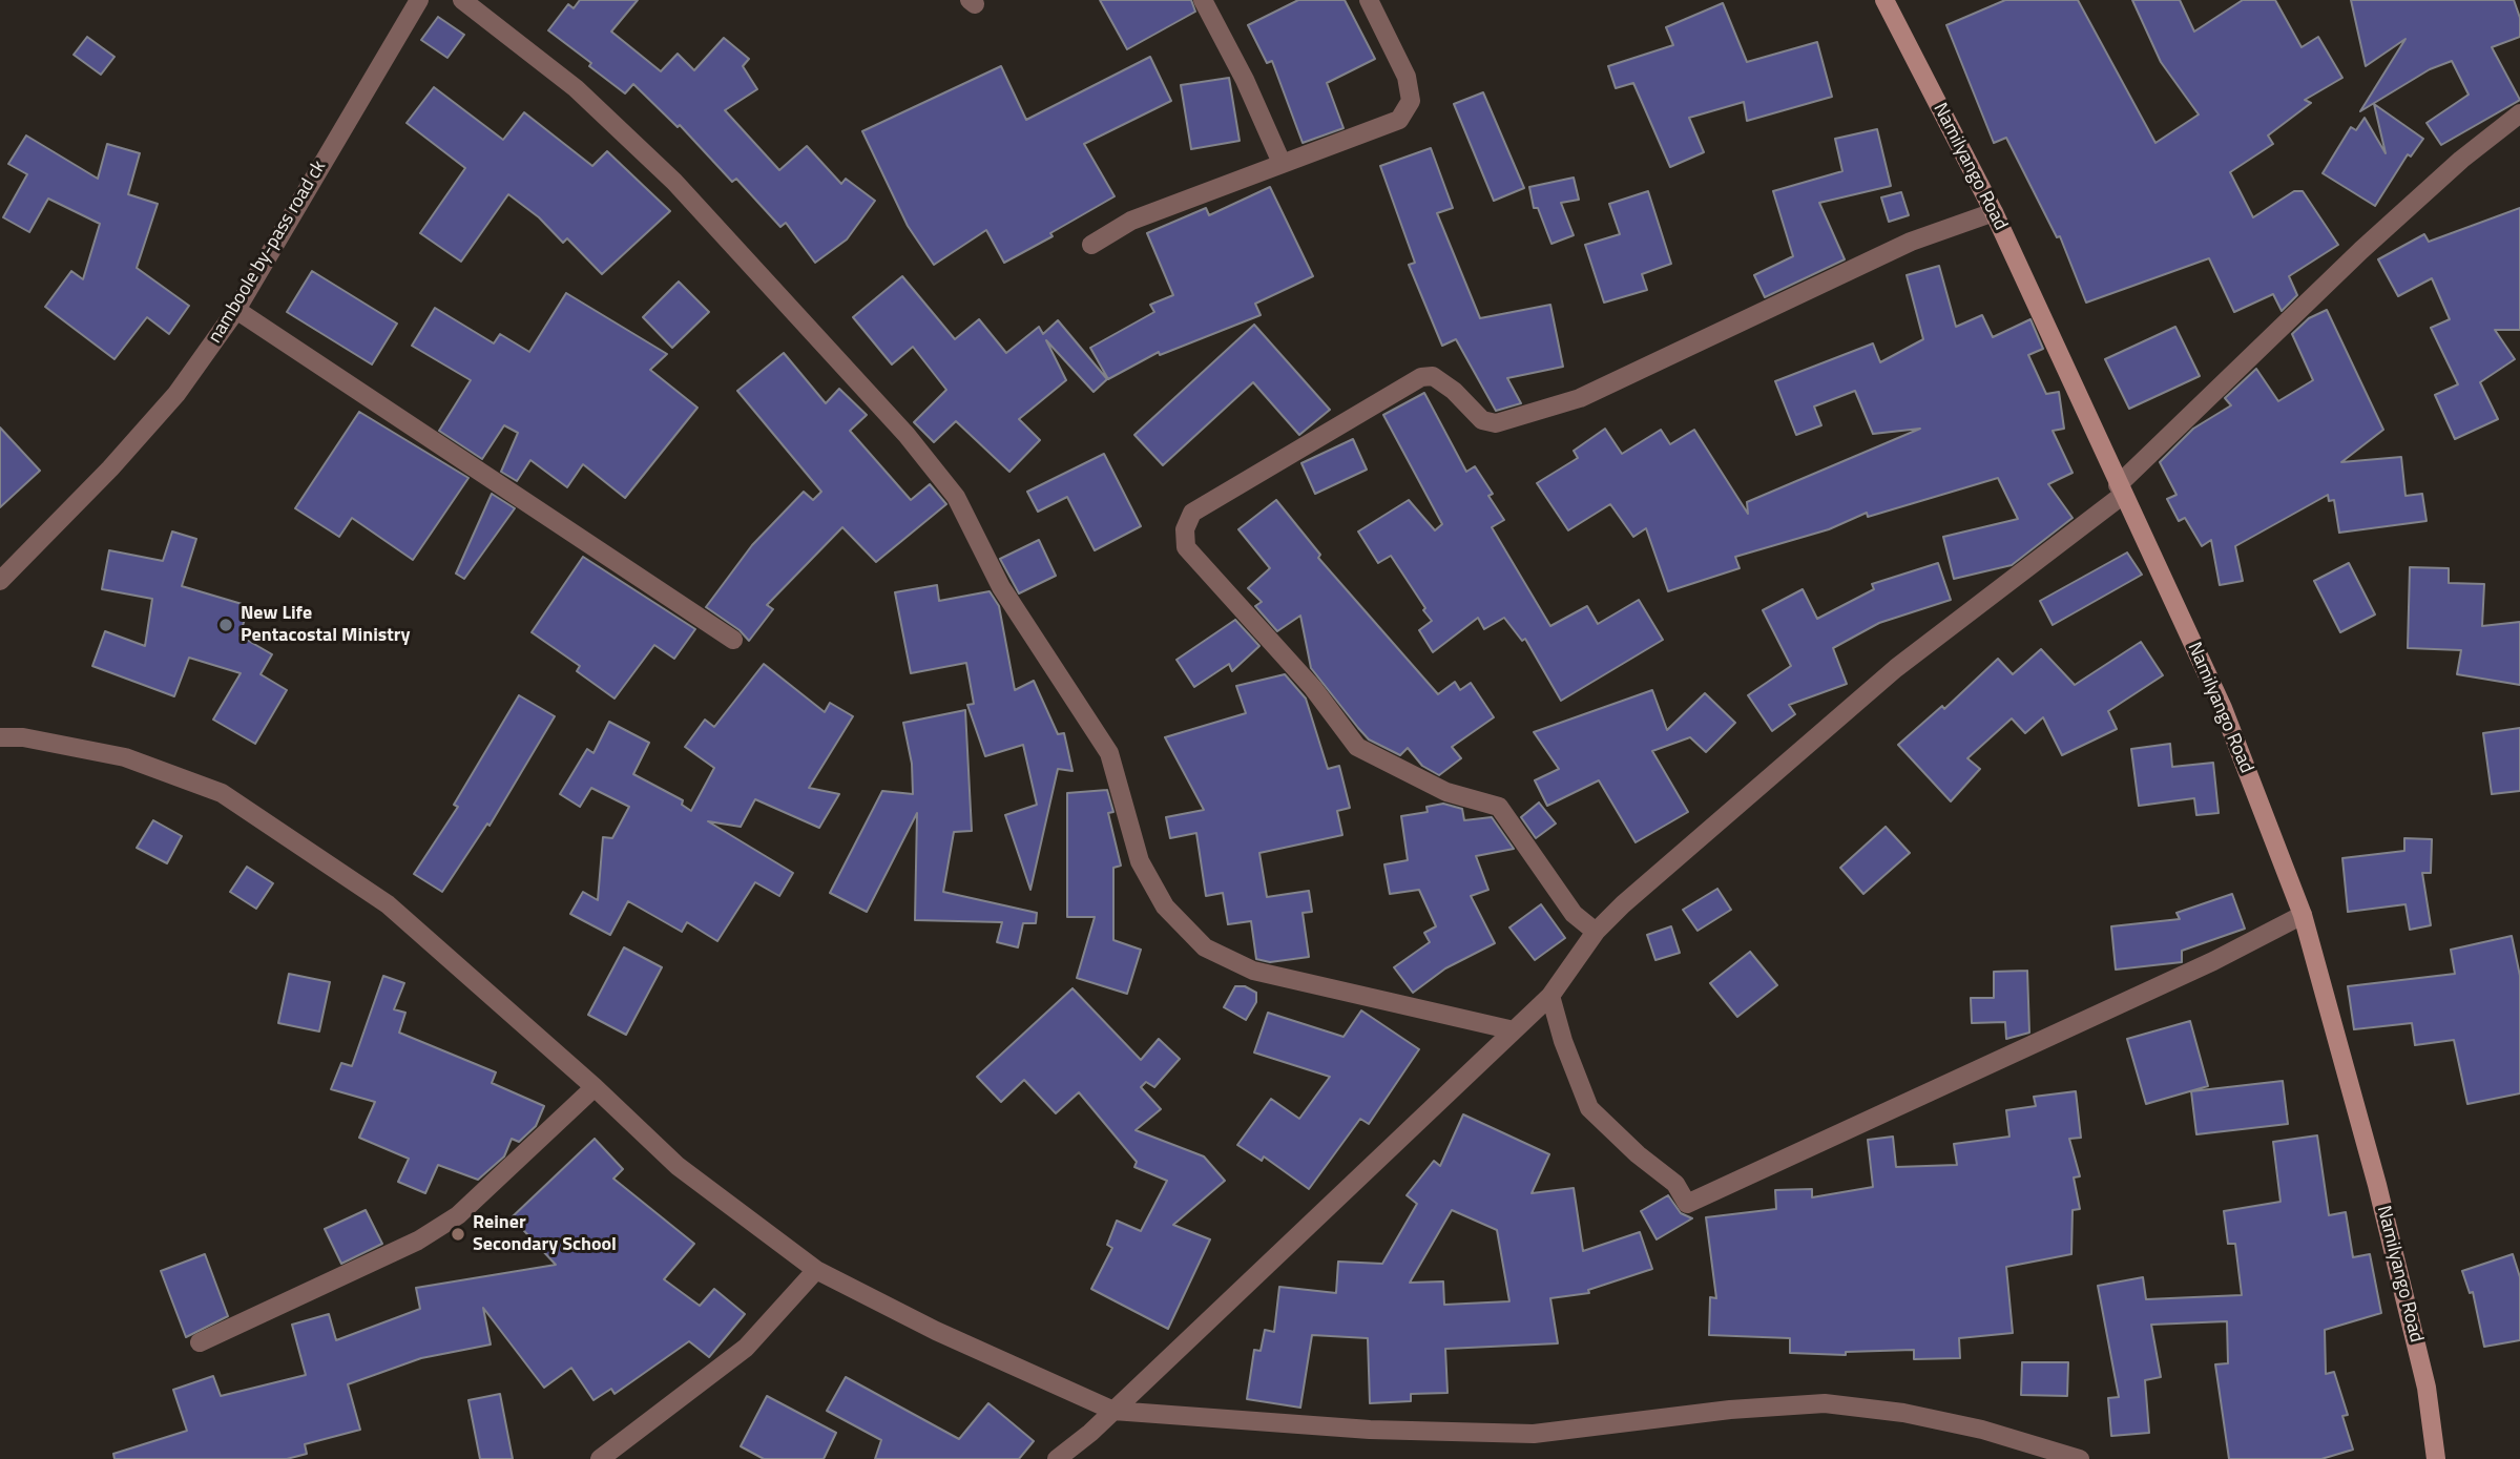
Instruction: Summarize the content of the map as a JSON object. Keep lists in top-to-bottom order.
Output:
{
  "streets": {
    "main road": ["Namilyango Road"],
    "street": ["namboole by-pass road ck"]
  },
  "places": ["New Life Pentacostal Ministry", "Reiner Secondary School"]
}
